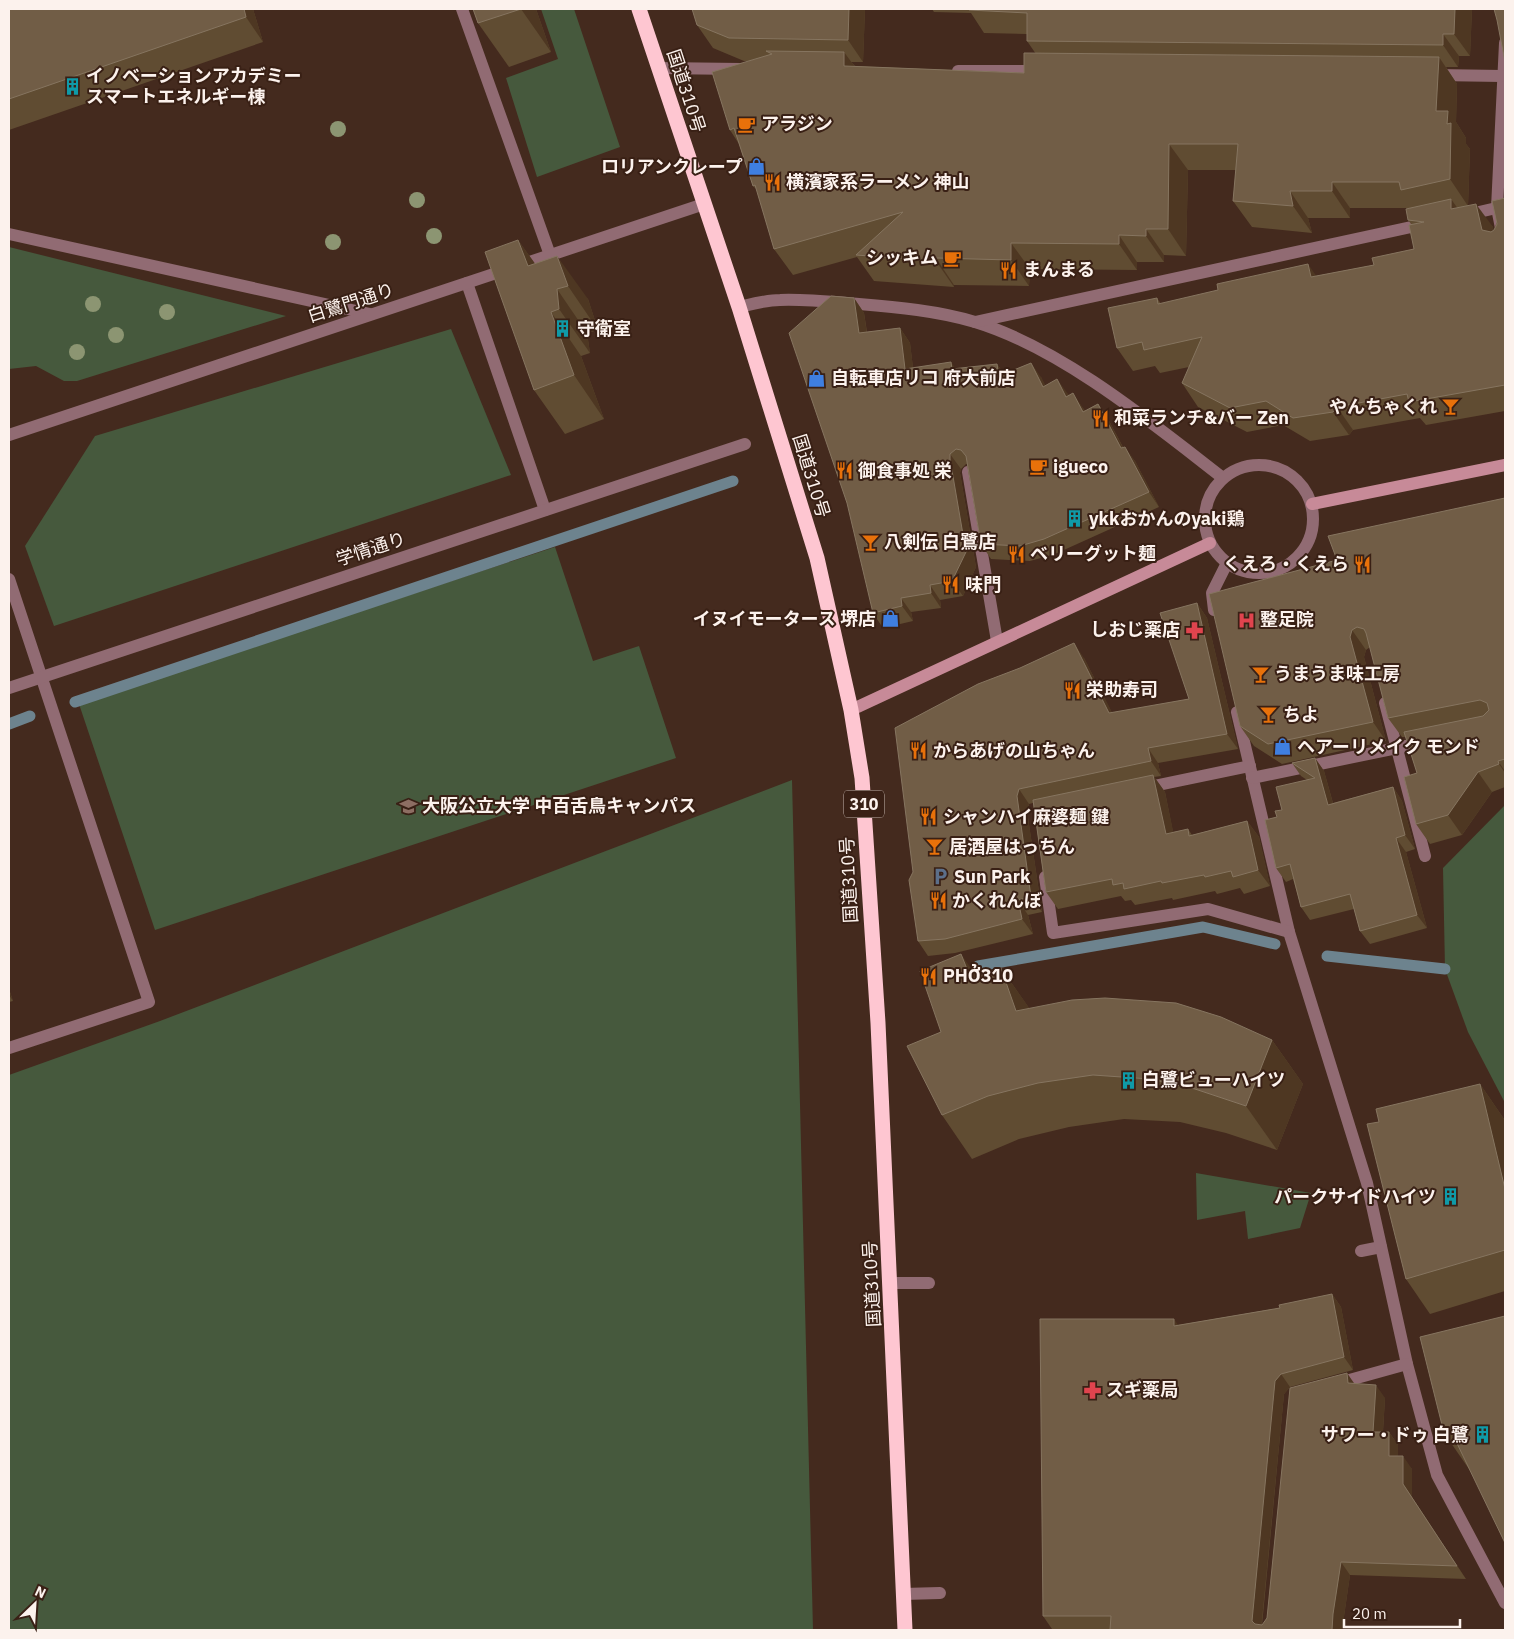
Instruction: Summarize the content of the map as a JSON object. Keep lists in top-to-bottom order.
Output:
{
  "streets": {
    "highway": ["国道310号", "310"],
    "street": ["白鷺門通り", "学情通り"]
  },
  "crossings": [
    ["国道310号", "白鷺門通り"]
  ],
  "places": {
    "building": [
      "イノベーションアカデミー スマートエネルギー棟",
      "守衛室",
      "ykkおかんのyaki鶏",
      "白鷺ビューハイツ",
      "パークサイドハイツ",
      "サワー・ドゥ 白鷺"
    ],
    "cafe": ["アラジン", "シッキム", "igueco"],
    "shop": [
      "ロリアンクレープ",
      "自転車店リコ 府大前店",
      "イヌイモータース 堺店",
      "ヘアーリメイク モンド"
    ],
    "restaurant": [
      "横濱家系ラーメン 神山",
      "まんまる",
      "和菜ランチ&バー Zen",
      "御食事処 栄",
      "ベリーグット麺",
      "くえろ・くえら",
      "味門",
      "栄助寿司",
      "からあげの山ちゃん",
      "シャンハイ麻婆麺 鍵",
      "かくれんぼ",
      "PHỞ310"
    ],
    "bar": [
      "やんちゃくれ",
      "八剣伝 白鷺店",
      "うまうま味工房",
      "ちよ",
      "居酒屋はっちん"
    ],
    "hospital": ["整足院"],
    "pharmacy": ["しおじ薬店", "スギ薬局"],
    "school or university": ["大阪公立大学 中百舌鳥キャンパス"],
    "parking": ["Sun Park"]
  },
  "scale_bar": "20 m",
  "north": "top right"
}
